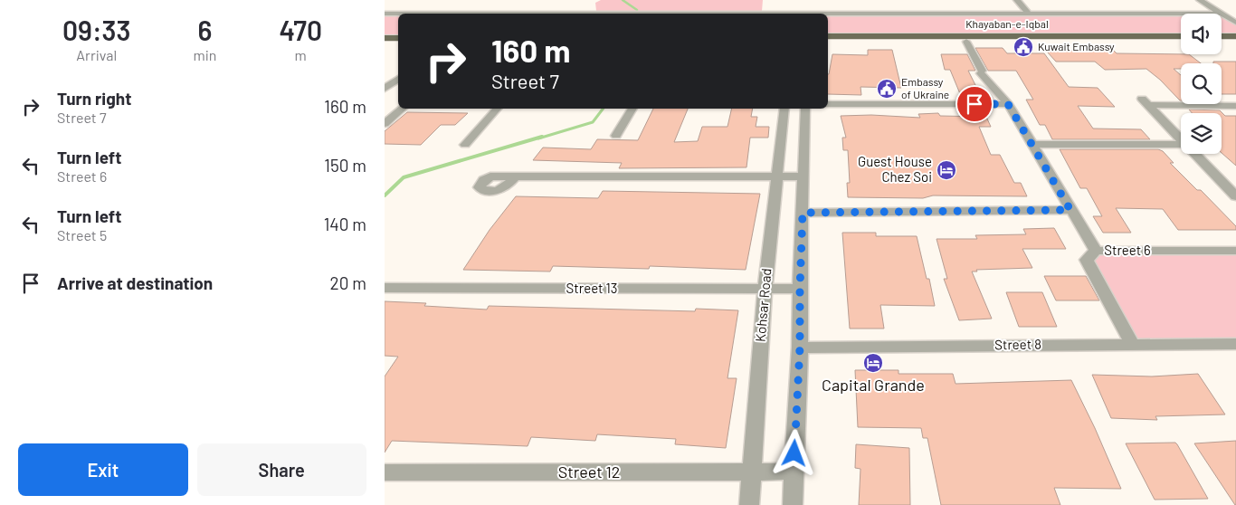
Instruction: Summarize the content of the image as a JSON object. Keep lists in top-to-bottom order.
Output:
{
  "streets": {
    "main road": ["Khayaban-e-Iqbal"],
    "street": [
      "Street 6",
      "Street 13",
      "Kohsar Road",
      "Street 8",
      "Street 12"
    ]
  },
  "crossings": [
    ["Khayaban-e-Iqbal", "Street 6"],
    ["Street 13", "Kohsar Road"],
    ["Kohsar Road", "Street 12"]
  ],
  "places": {
    "public building": ["Kuwait Embassy", "Embassy of Ukraine"],
    "hotel": ["Guest House Chez Soi", "Capital Grande"]
  },
  "page": {
    "eta": [
      "09:33",
      "Arrival",
      "6",
      "min",
      "470",
      "m"
    ],
    "turn": ["160 m", "Street 7"],
    "list": [
      {
        "name": "Turn right",
        "note": "Street 7",
        "value": "160 m"
      },
      {
        "name": "Turn left",
        "note": "Street 6",
        "value": "150 m"
      },
      {
        "name": "Turn left",
        "note": "Street 5",
        "value": "140 m"
      },
      {
        "name": "Arrive at destination",
        "value": "20 m"
      }
    ],
    "buttons": ["Exit", "Share"]
  }
}
